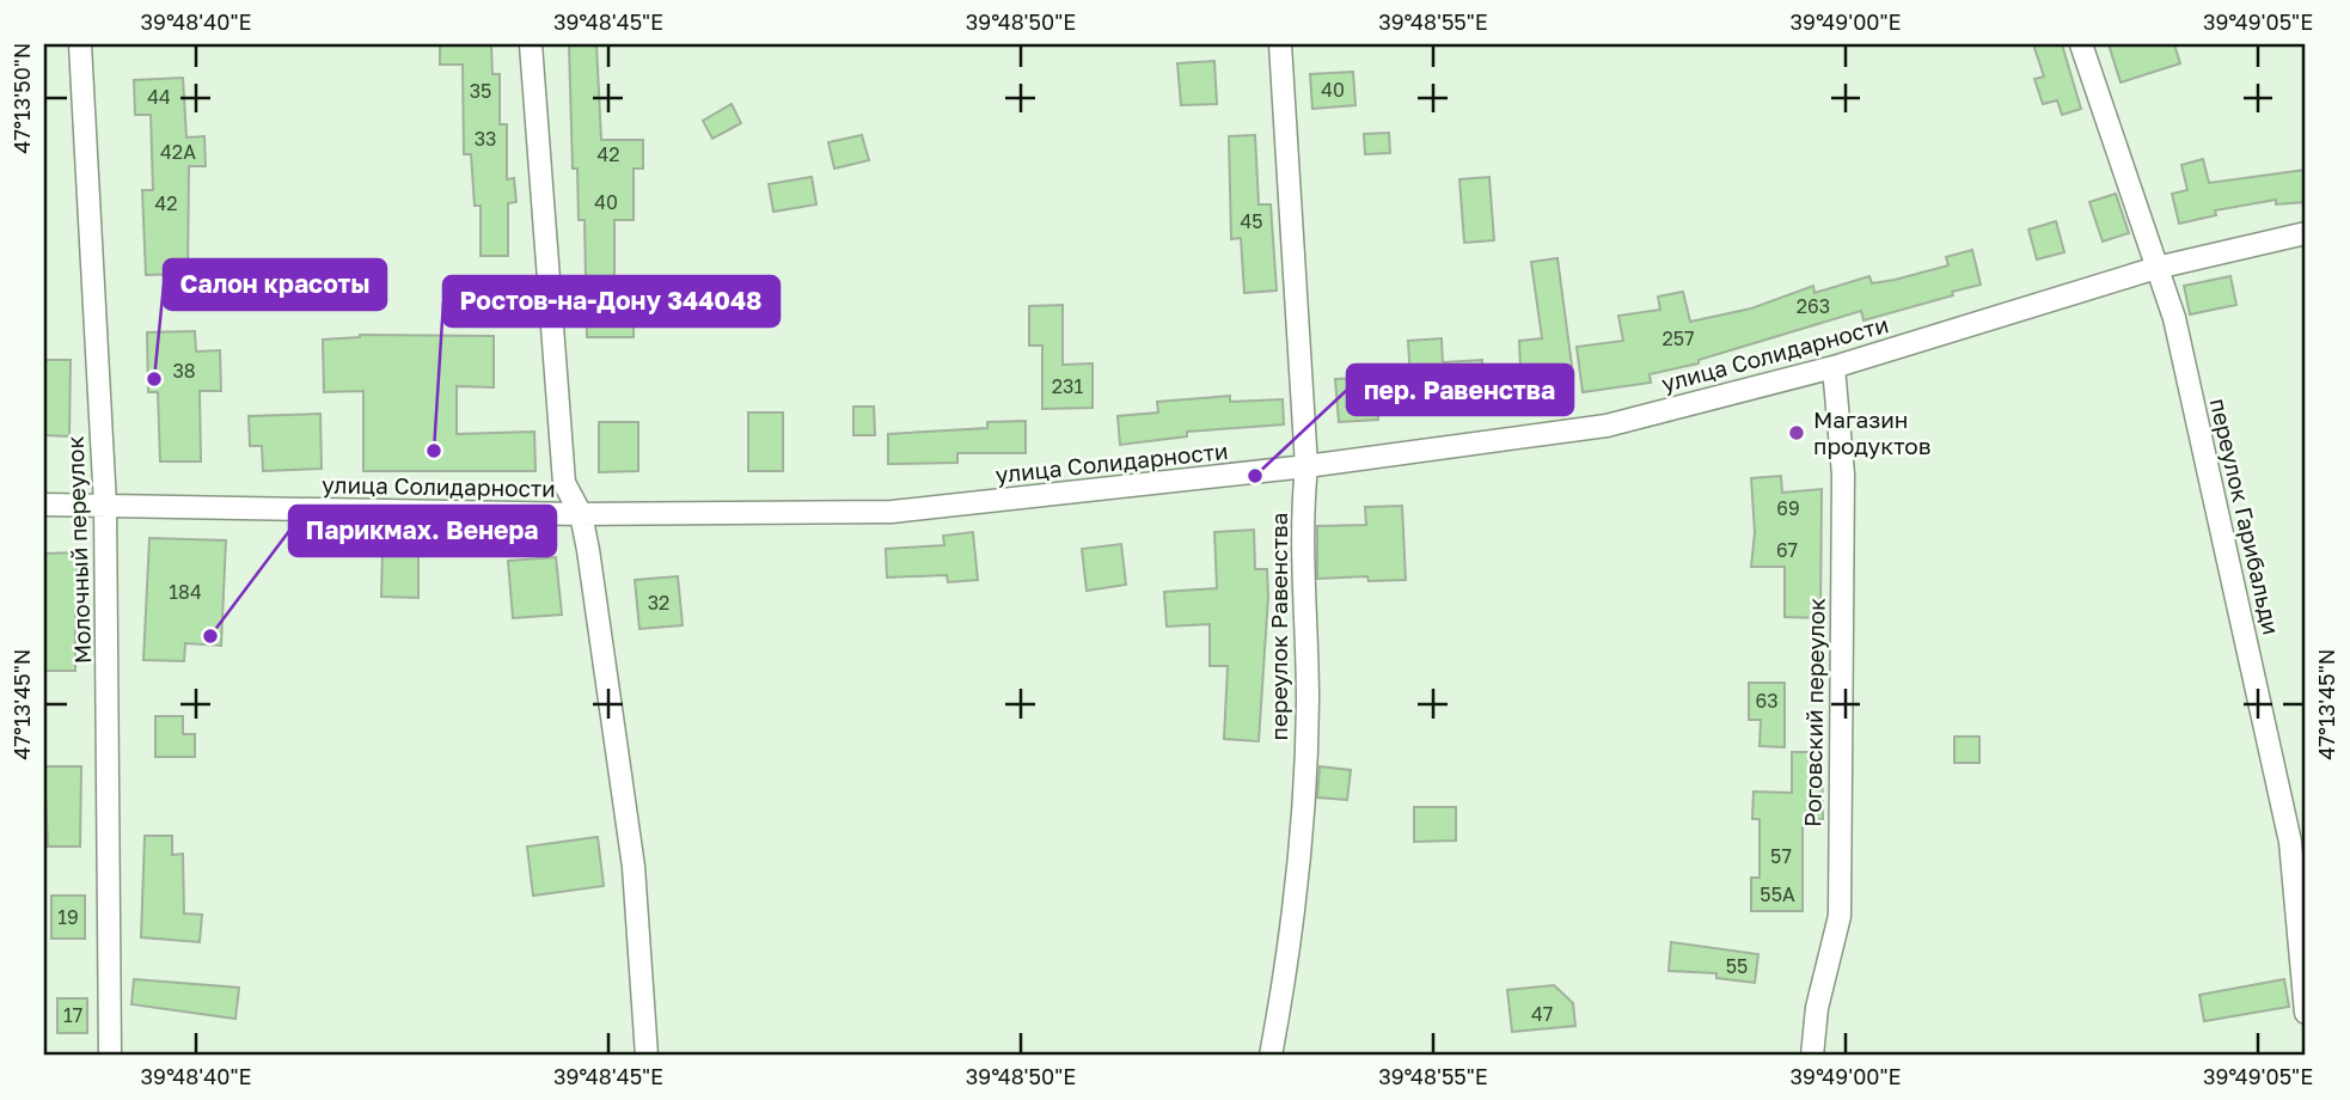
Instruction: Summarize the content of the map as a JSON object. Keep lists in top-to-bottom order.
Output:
{
  "streets": {
    "street": [
      "улица Солидарности",
      "переулок Гарибальди",
      "Молочный переулок",
      "переулок Равенства",
      "Роговский переулок"
    ]
  },
  "crossings": [
    ["улица Солидарности", "переулок Гарибальди"],
    ["улица Солидарности", "Молочный переулок"],
    ["улица Солидарности", "переулок Равенства"],
    ["улица Солидарности", "Роговский переулок"]
  ],
  "places": [
    "Салон красоты",
    "Магазин продуктов",
    "Ростов-на-Дону 344048",
    "пер. Равенства",
    "Парикмах. Венера"
  ],
  "house_numbers": [
    "40",
    "35",
    "44",
    "33",
    "42А",
    "42",
    "40",
    "42",
    "45",
    "263",
    "257",
    "38",
    "231",
    "69",
    "67",
    "184",
    "32",
    "63",
    "57",
    "55А",
    "19",
    "55",
    "47",
    "17"
  ],
  "coordinates": [
    "39°48'40\"E",
    "39°48'45\"E",
    "39°48'50\"E",
    "39°48'55\"E",
    "39°49'00\"E",
    "39°49'05\"E",
    "47°13'50\"N",
    "47°13'45\"N"
  ]
}
